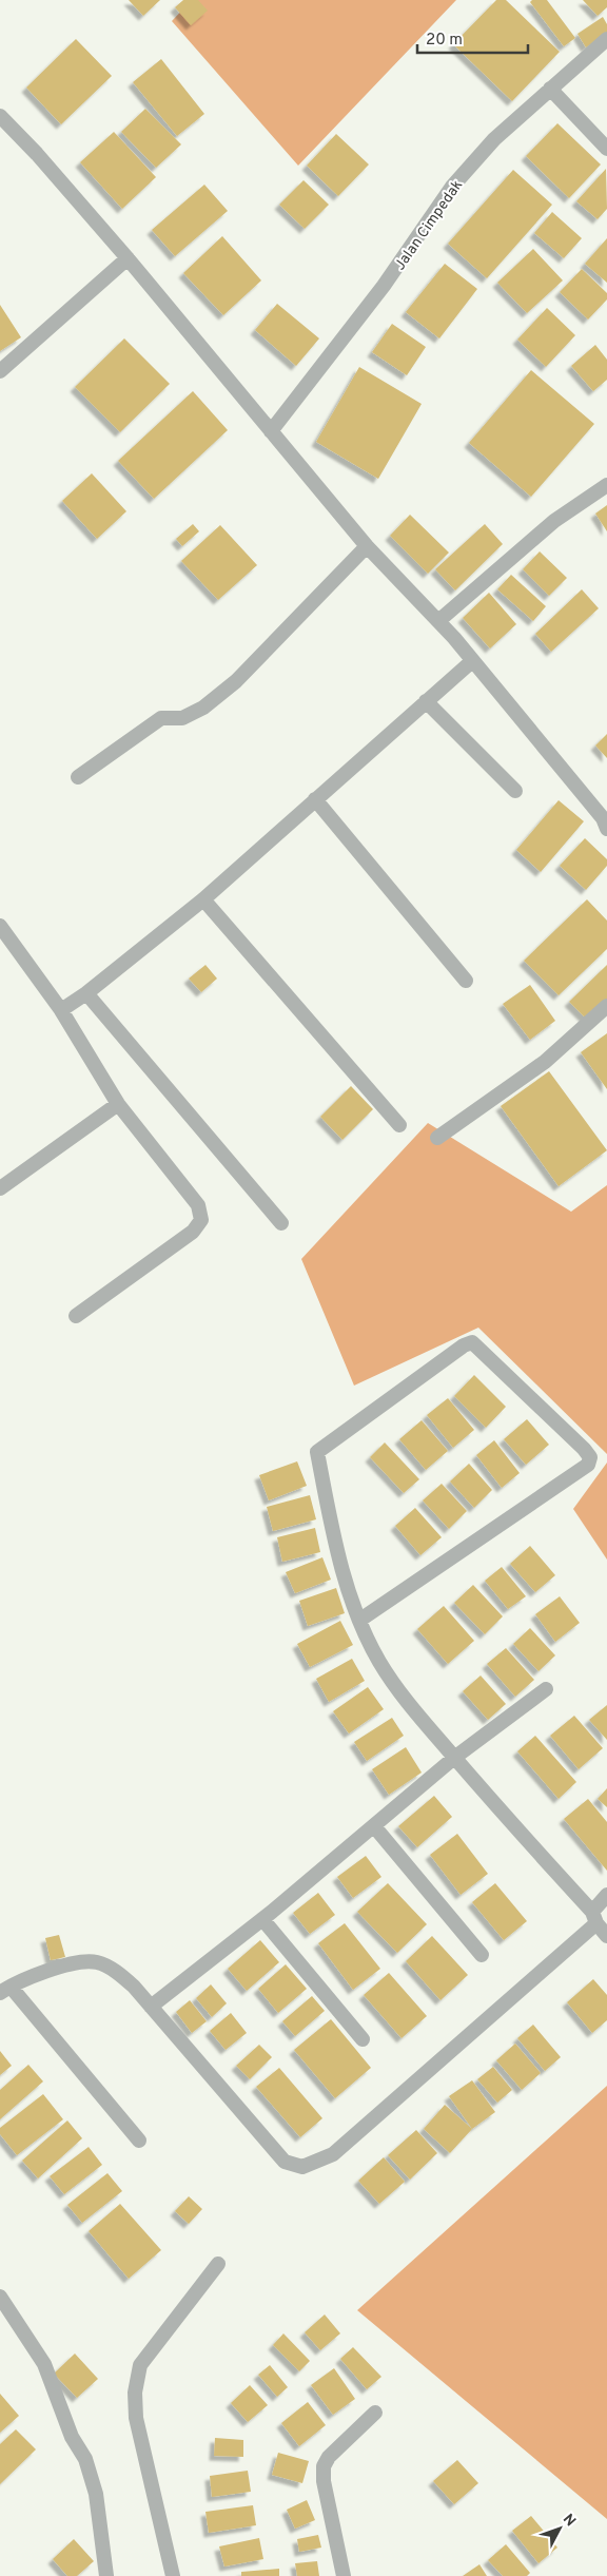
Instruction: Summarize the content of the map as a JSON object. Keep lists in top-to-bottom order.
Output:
{
  "streets": {
    "street": ["Jalan Cimpedak"]
  },
  "scale_bar": "20 m",
  "north": "top right"
}
